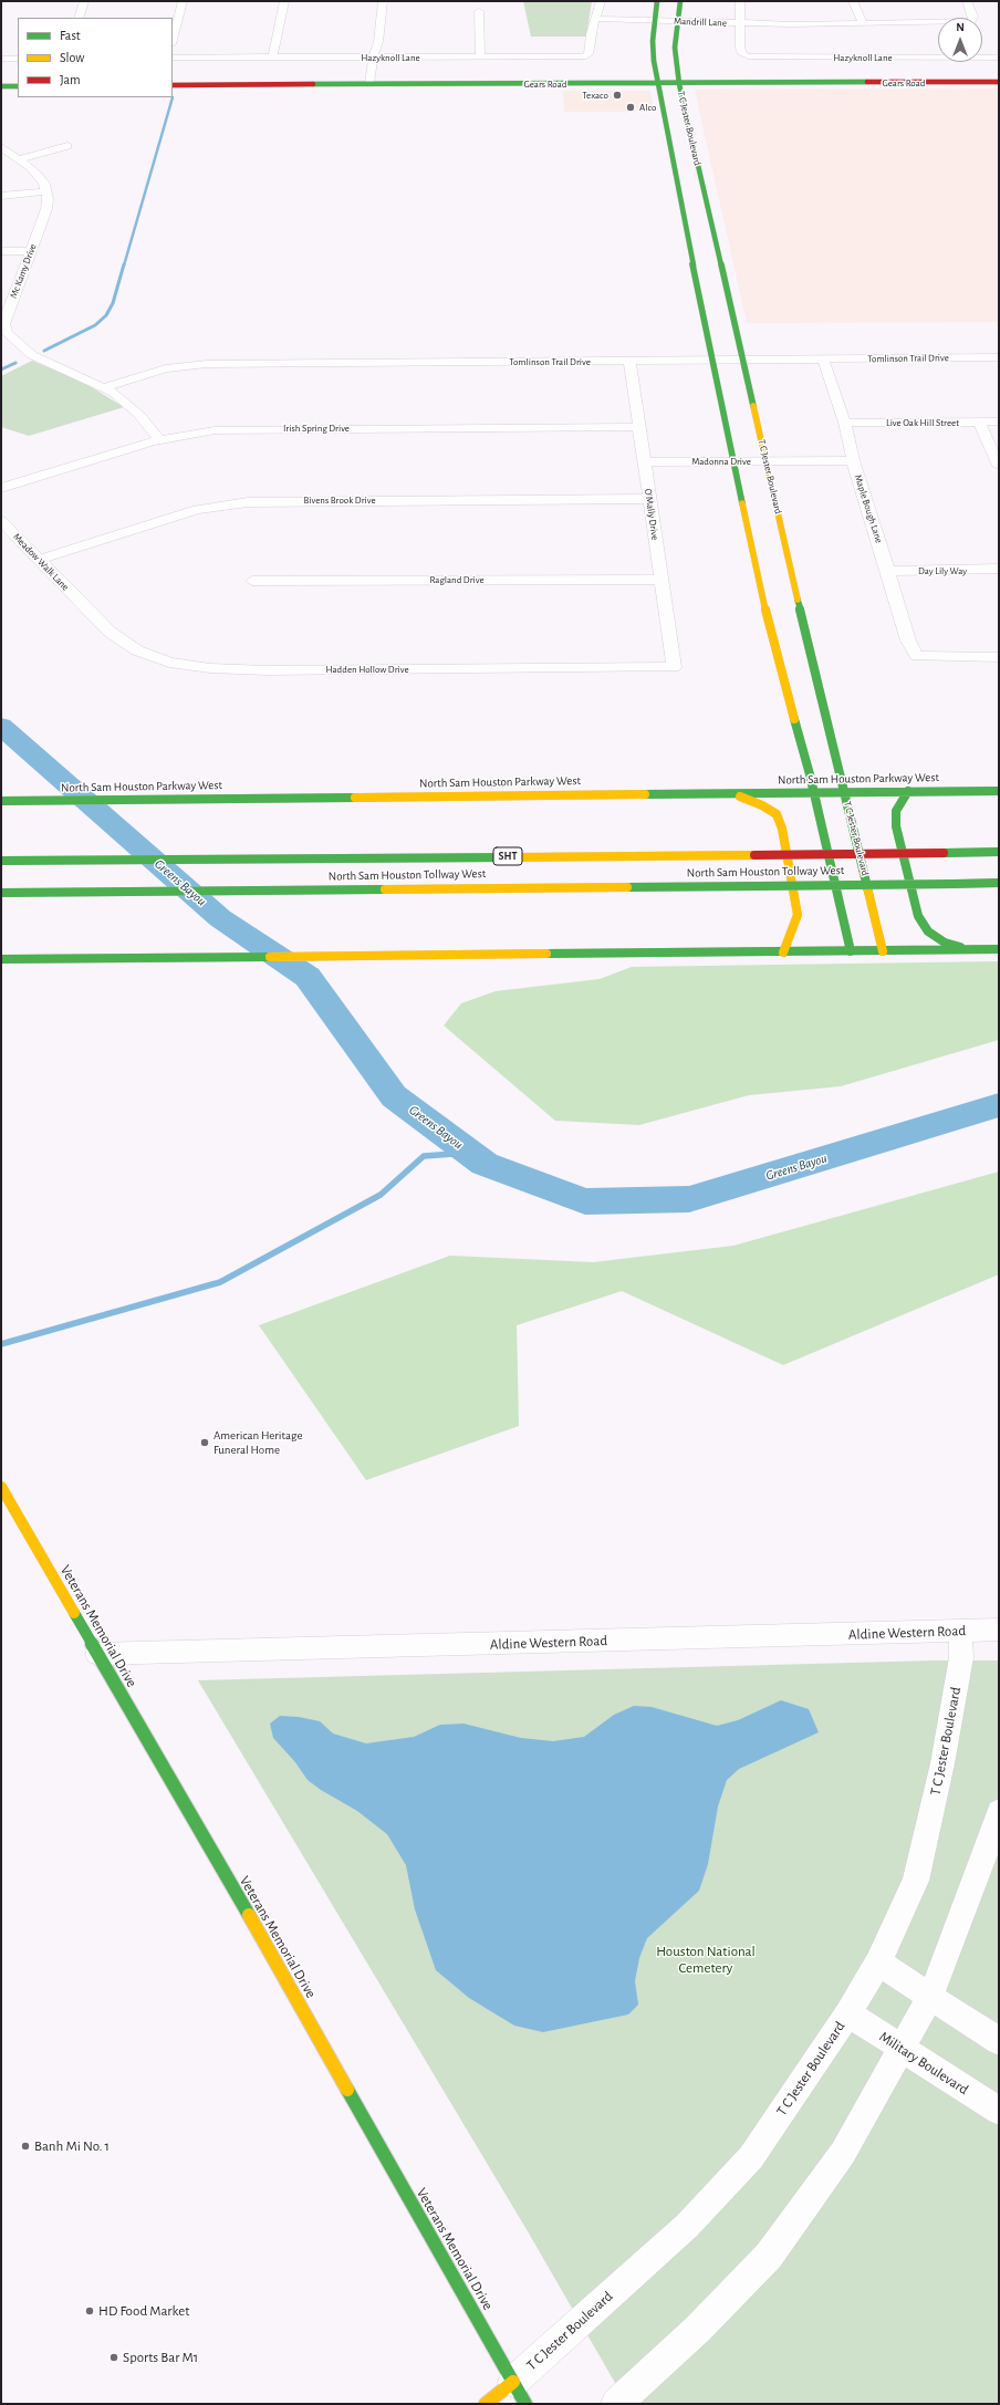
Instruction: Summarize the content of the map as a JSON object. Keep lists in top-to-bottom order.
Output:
{
  "streets": {
    "main road": [
      "Gears Road",
      "T C Jester Boulevard",
      "North Sam Houston Parkway West",
      "SHT",
      "North Sam Houston Tollway West",
      "Veterans Memorial Drive"
    ],
    "street": [
      "Mandrill Lane",
      "Hazyknoll Lane",
      "Mc Kamy Drive",
      "Tomlinson Trail Drive",
      "Live Oak Hill Street",
      "Irish Spring Drive",
      "Madonna Drive",
      "Bivens Brook Drive",
      "Maple Bough Lane",
      "O'Mally Drive",
      "Meadow Walk Lane",
      "Day Lily Way",
      "Ragland Drive",
      "Hadden Hollow Drive",
      "Aldine Western Road",
      "Military Boulevard"
    ]
  },
  "crossings": [
    ["Mandrill Lane", "Hazyknoll Lane"],
    ["Mandrill Lane", "T C Jester Boulevard"],
    ["Gears Road", "T C Jester Boulevard"],
    ["T C Jester Boulevard", "Tomlinson Trail Drive"],
    ["T C Jester Boulevard", "Madonna Drive"],
    ["T C Jester Boulevard", "North Sam Houston Parkway West"],
    ["T C Jester Boulevard", "Veterans Memorial Drive"],
    ["T C Jester Boulevard", "Aldine Western Road"],
    ["T C Jester Boulevard", "Military Boulevard"],
    ["Mc Kamy Drive", "Tomlinson Trail Drive"],
    ["Mc Kamy Drive", "Irish Spring Drive"],
    ["Tomlinson Trail Drive", "Maple Bough Lane"],
    ["Tomlinson Trail Drive", "O'Mally Drive"],
    ["Live Oak Hill Street", "Maple Bough Lane"],
    ["Irish Spring Drive", "O'Mally Drive"],
    ["Madonna Drive", "Maple Bough Lane"],
    ["Madonna Drive", "O'Mally Drive"],
    ["Bivens Brook Drive", "O'Mally Drive"],
    ["Bivens Brook Drive", "Meadow Walk Lane"],
    ["Maple Bough Lane", "Day Lily Way"],
    ["O'Mally Drive", "Ragland Drive"],
    ["O'Mally Drive", "Hadden Hollow Drive"],
    ["Meadow Walk Lane", "Hadden Hollow Drive"],
    ["Veterans Memorial Drive", "Aldine Western Road"]
  ],
  "water": ["Greens Bayou"],
  "parks": ["Houston National Cemetery"],
  "places": [
    "Texaco",
    "Alco",
    "American Heritage Funeral Home",
    "Banh Mi No. 1",
    "HD Food Market",
    "Sports Bar M1"
  ],
  "legend": ["Fast", "Slow", "Jam"],
  "north": "top"
}
